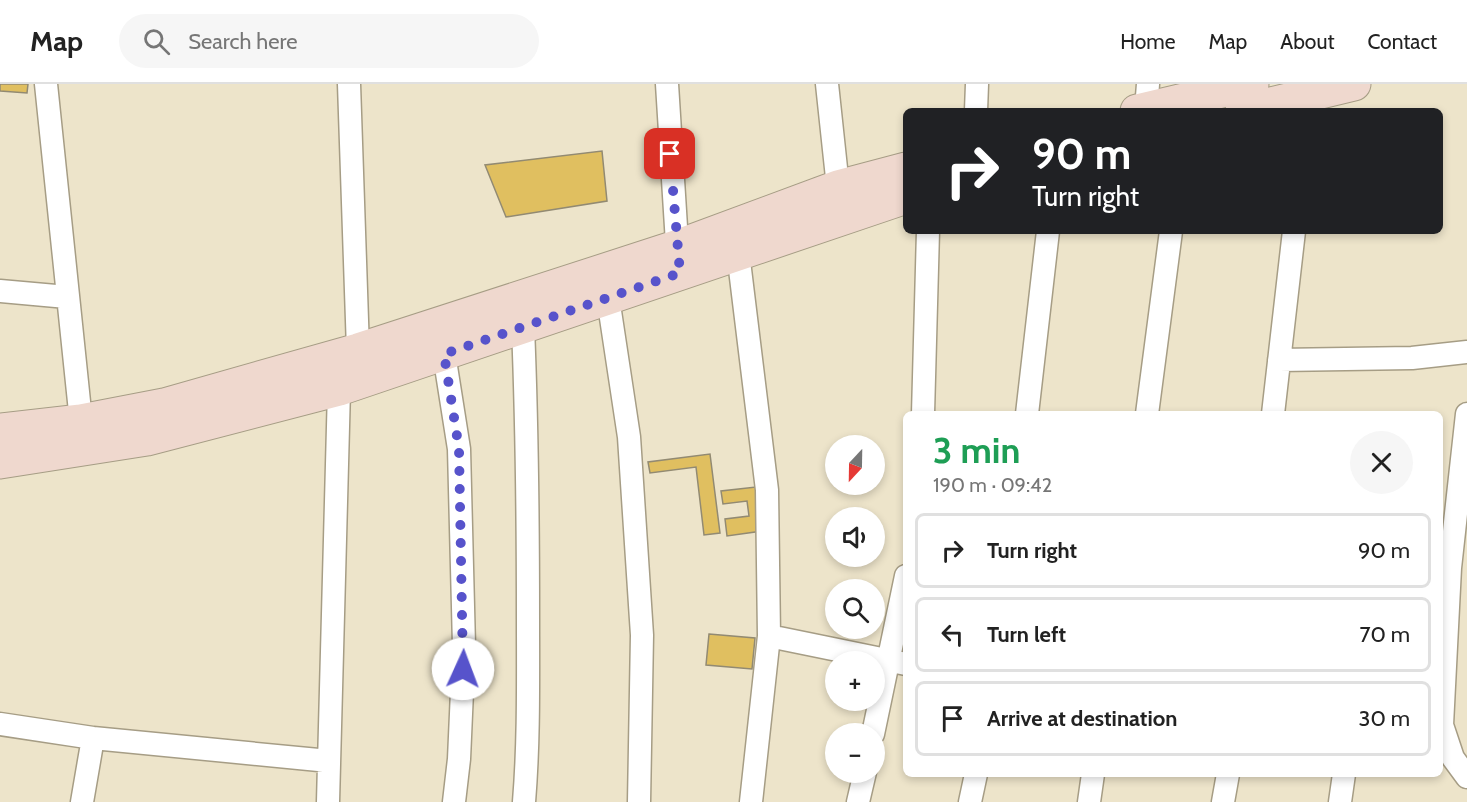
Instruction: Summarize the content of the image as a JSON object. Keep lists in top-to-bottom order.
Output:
{
  "north": "bottom",
  "page": {
    "header": "Map",
    "search": "Search here",
    "nav": [
      "Home",
      "Map",
      "About",
      "Contact"
    ],
    "turn": ["90 m", "Turn right"],
    "heading": ["3 min", "190 m · 09:42"],
    "map_buttons": ["+", "−"],
    "list": [
      {
        "name": "Turn right",
        "value": "90 m"
      },
      {
        "name": "Turn left",
        "value": "70 m"
      },
      {
        "name": "Arrive at destination",
        "value": "30 m"
      }
    ]
  }
}
